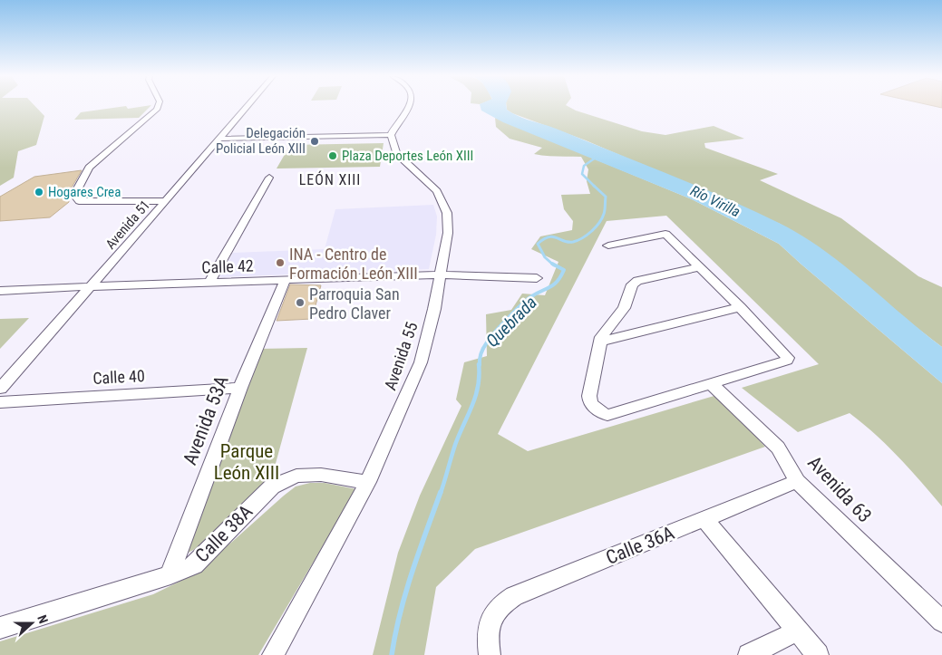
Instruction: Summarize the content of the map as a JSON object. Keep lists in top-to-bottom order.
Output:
{
  "streets": {
    "street": [
      "Avenida 51",
      "Calle 42",
      "Avenida 55",
      "Calle 40",
      "Avenida 53A",
      "Avenida 63",
      "Calle 38A",
      "Calle 36A"
    ]
  },
  "crossings": [
    ["Avenida 51", "Calle 42"],
    ["Calle 42", "Avenida 55"],
    ["Calle 42", "Avenida 53A"],
    ["Avenida 55", "Calle 38A"],
    ["Calle 40", "Avenida 53A"],
    ["Avenida 53A", "Calle 38A"],
    ["Avenida 63", "Calle 36A"]
  ],
  "districts": ["LEÓN XIII"],
  "water": ["Río Virilla", "Quebrada"],
  "parks": ["Parque León XIII"],
  "places": [
    "Delegación Policial León XIII",
    "Plaza Deportes León XIII",
    "Hogares Crea",
    "INA - Centro de Formación León XIII",
    "Parroquia San Pedro Claver"
  ],
  "north": "right"
}
